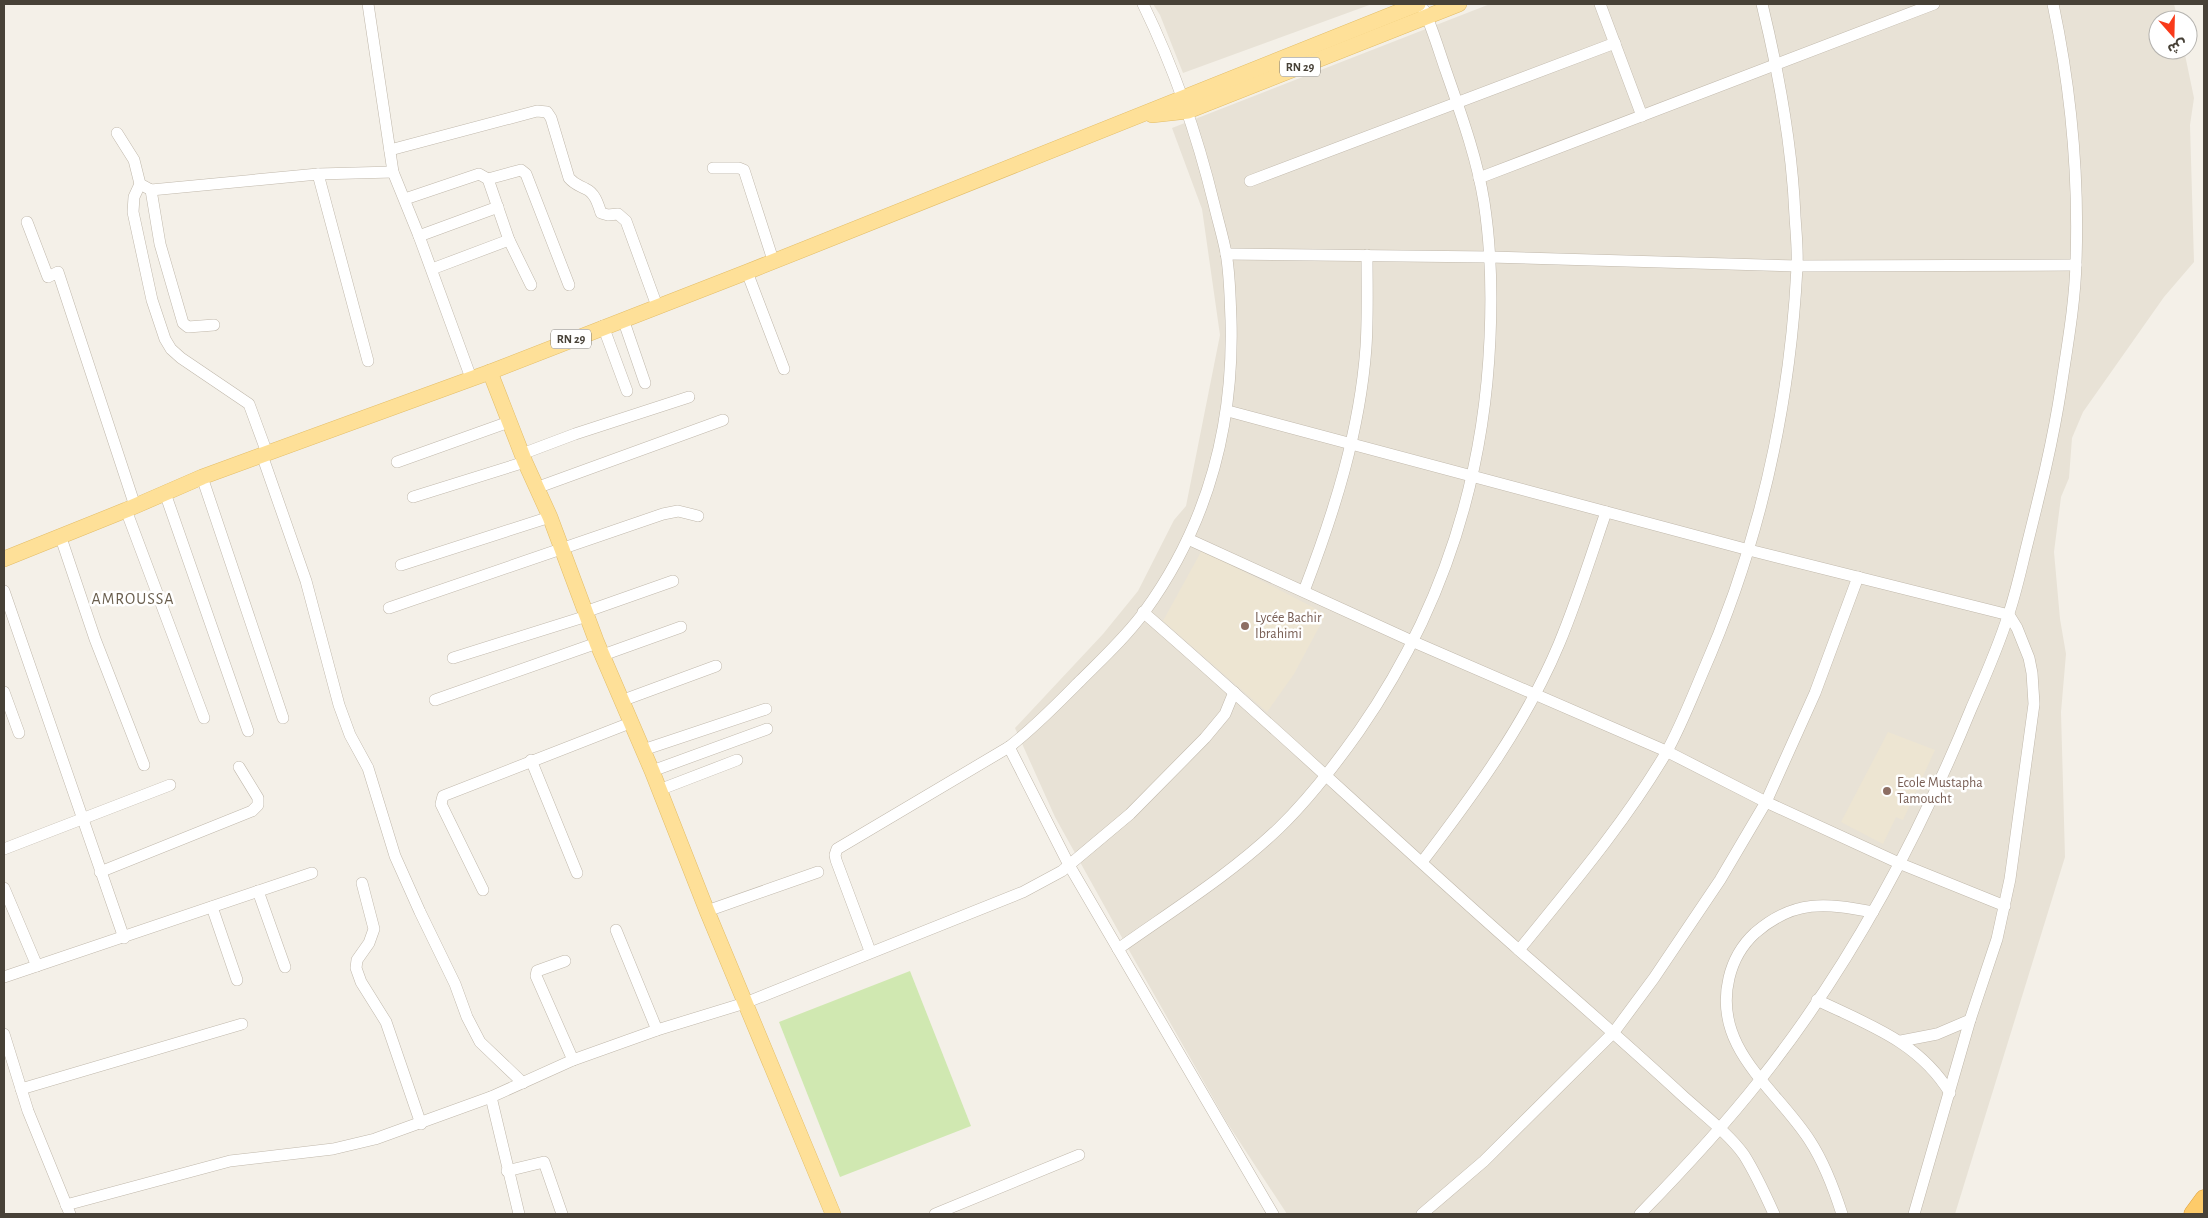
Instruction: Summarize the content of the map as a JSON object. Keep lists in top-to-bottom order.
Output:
{
  "streets": {
    "main road": ["RN 29"]
  },
  "districts": ["AMROUSSA"],
  "places": ["Lycée Bachir Ibrahimi", "Ecole Mustapha Tamoucht"],
  "north": "bottom"
}
